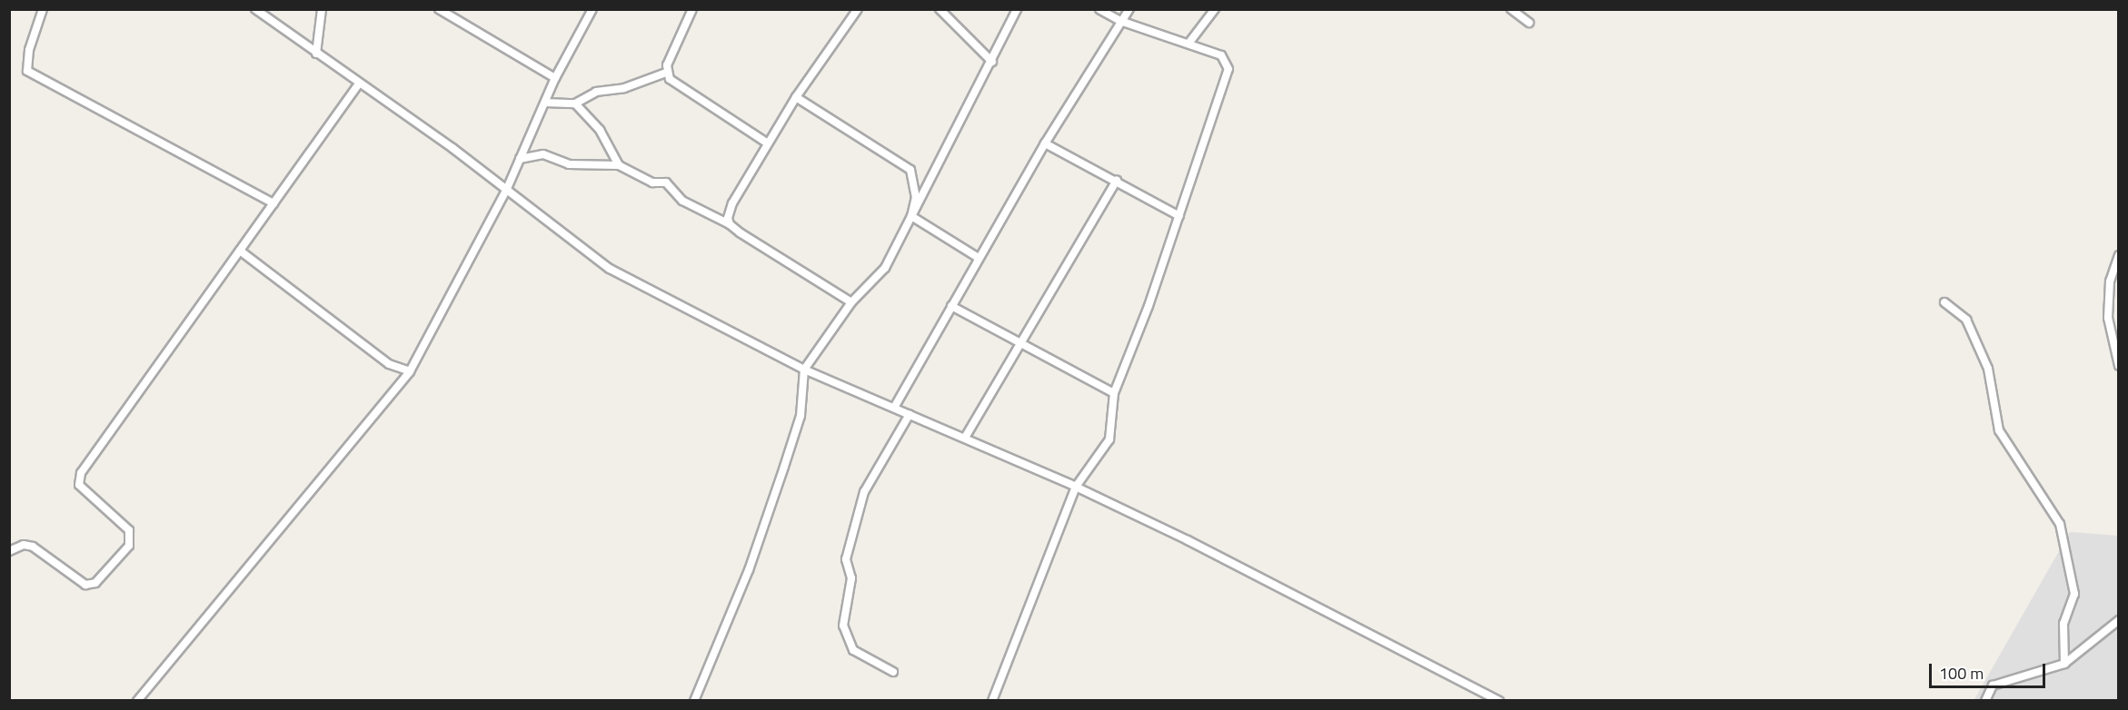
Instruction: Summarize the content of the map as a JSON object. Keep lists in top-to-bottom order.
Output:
{
  "scale_bar": "100 m"
}
